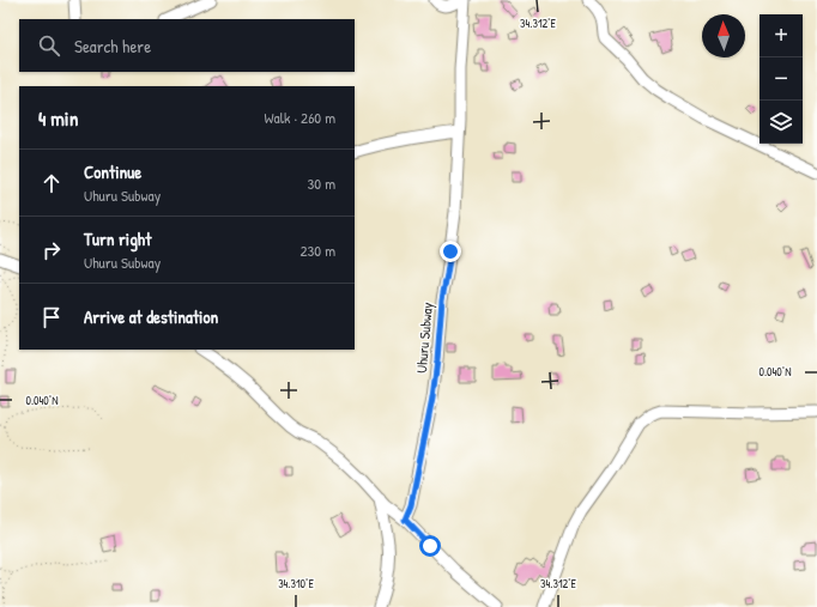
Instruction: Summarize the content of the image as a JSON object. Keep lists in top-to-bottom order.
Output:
{
  "streets": {
    "street": ["Uhuru Subway"]
  },
  "north": "top",
  "page": {
    "map_buttons": ["+", "−"],
    "search": "Search here",
    "heading": ["4 min", "Walk · 260 m"],
    "list": [
      ["Continue", "Uhuru Subway", "30 m"],
      ["Turn right", "Uhuru Subway", "230 m"],
      "Arrive at destination"
    ]
  },
  "coordinates": ["34.312°E", "0.040°N", "34.310°E"]
}
